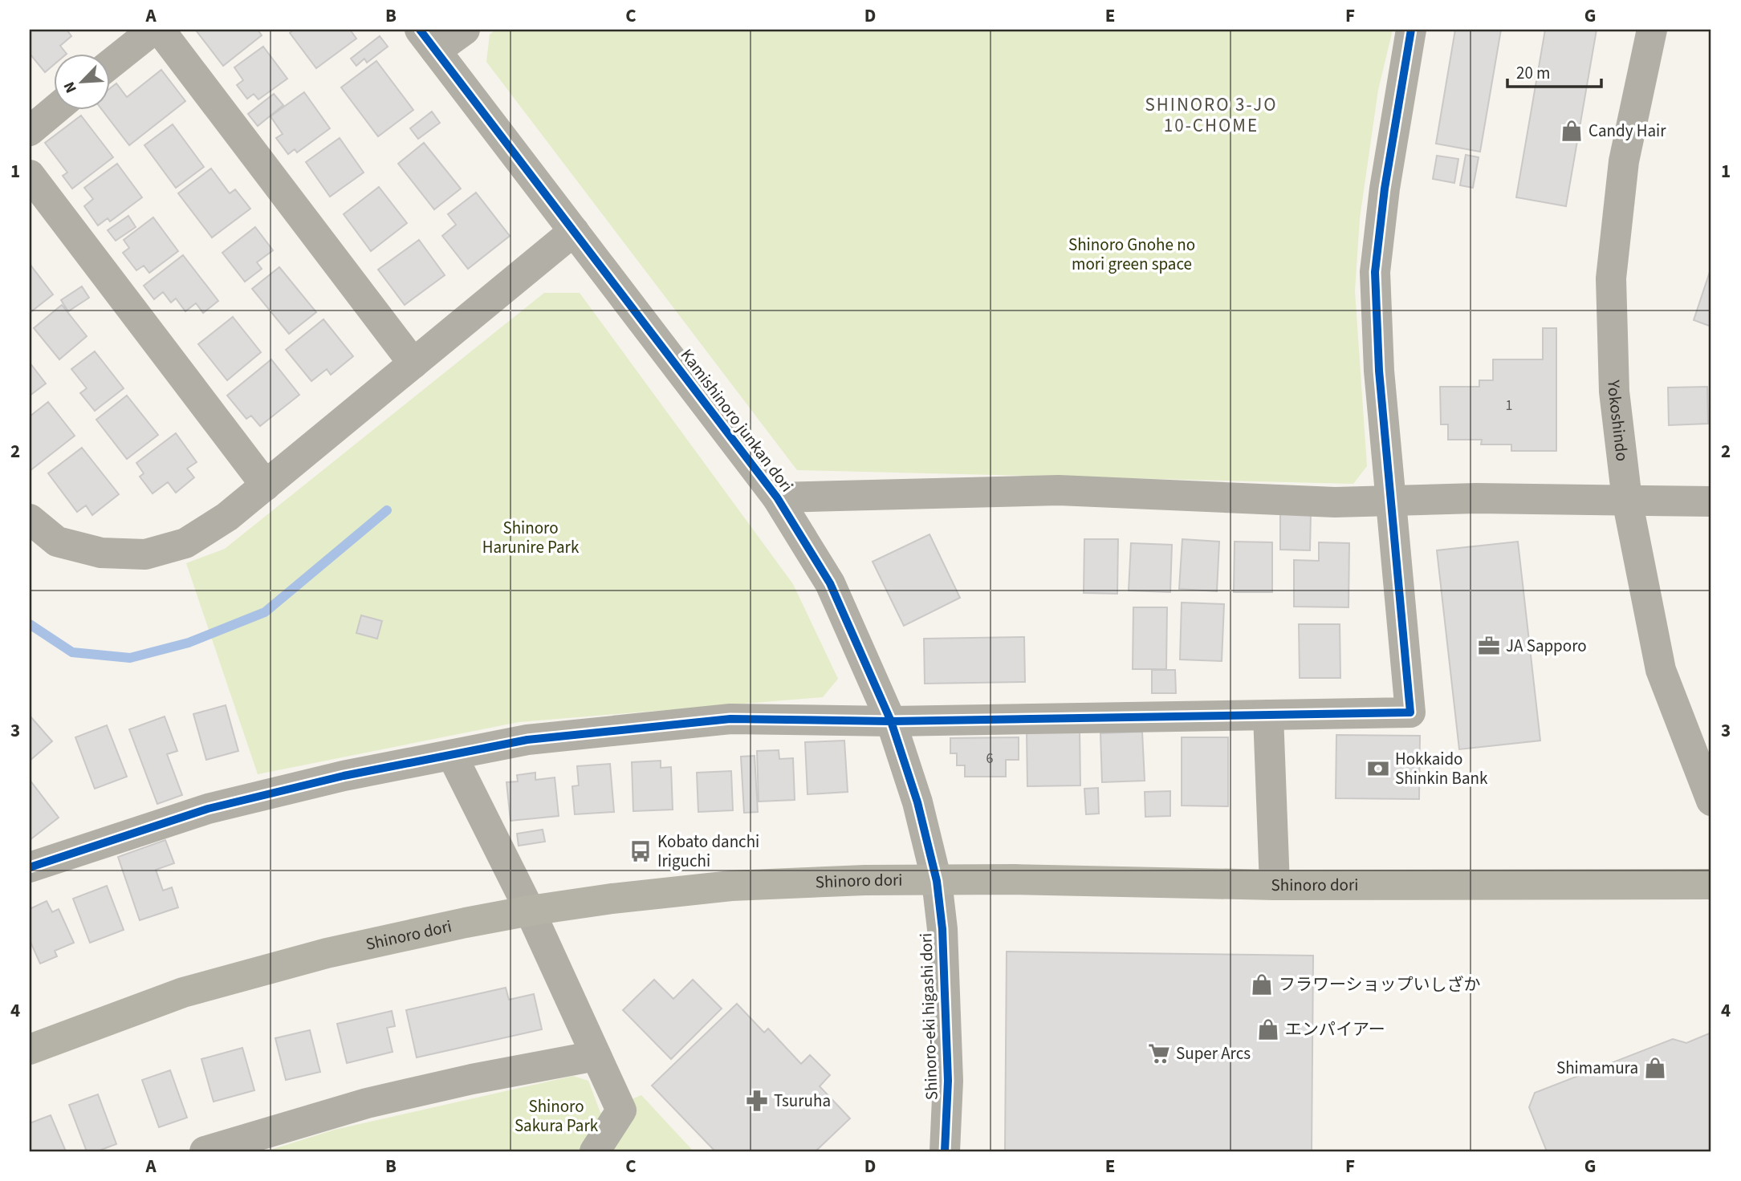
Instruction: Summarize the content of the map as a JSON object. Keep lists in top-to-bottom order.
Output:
{
  "streets": {
    "main road": ["Shinoro dori"],
    "street": ["Yokoshindo", "Kamishinoro junkan dori", "Shinoro-eki higashi dori"]
  },
  "crossings": [
    ["Kamishinoro junkan dori", "Shinoro dori"],
    ["Kamishinoro junkan dori", "Shinoro-eki higashi dori"],
    ["Shinoro dori", "Shinoro-eki higashi dori"]
  ],
  "districts": ["SHINORO 3-JO 10-CHOME"],
  "parks": ["Shinoro Gnohe no mori green space", "Shinoro Harunire Park", "Shinoro Sakura Park"],
  "places": {
    "shop": [
      "Candy Hair",
      "フラワーショップいしざか",
      "エンパイアー",
      "Shimamura"
    ],
    "office": ["JA Sapporo"],
    "bank": ["Hokkaido Shinkin Bank"],
    "bus stop": ["Kobato danchi Iriguchi"],
    "supermarket": ["Super Arcs"],
    "pharmacy": ["Tsuruha"]
  },
  "house_numbers": ["1", "6"],
  "scale_bar": "20 m",
  "north": "bottom left",
  "grid": {
    "columns": [
      "A",
      "B",
      "C",
      "D",
      "E",
      "F",
      "G"
    ],
    "rows": [
      "1",
      "2",
      "3",
      "4"
    ]
  }
}
